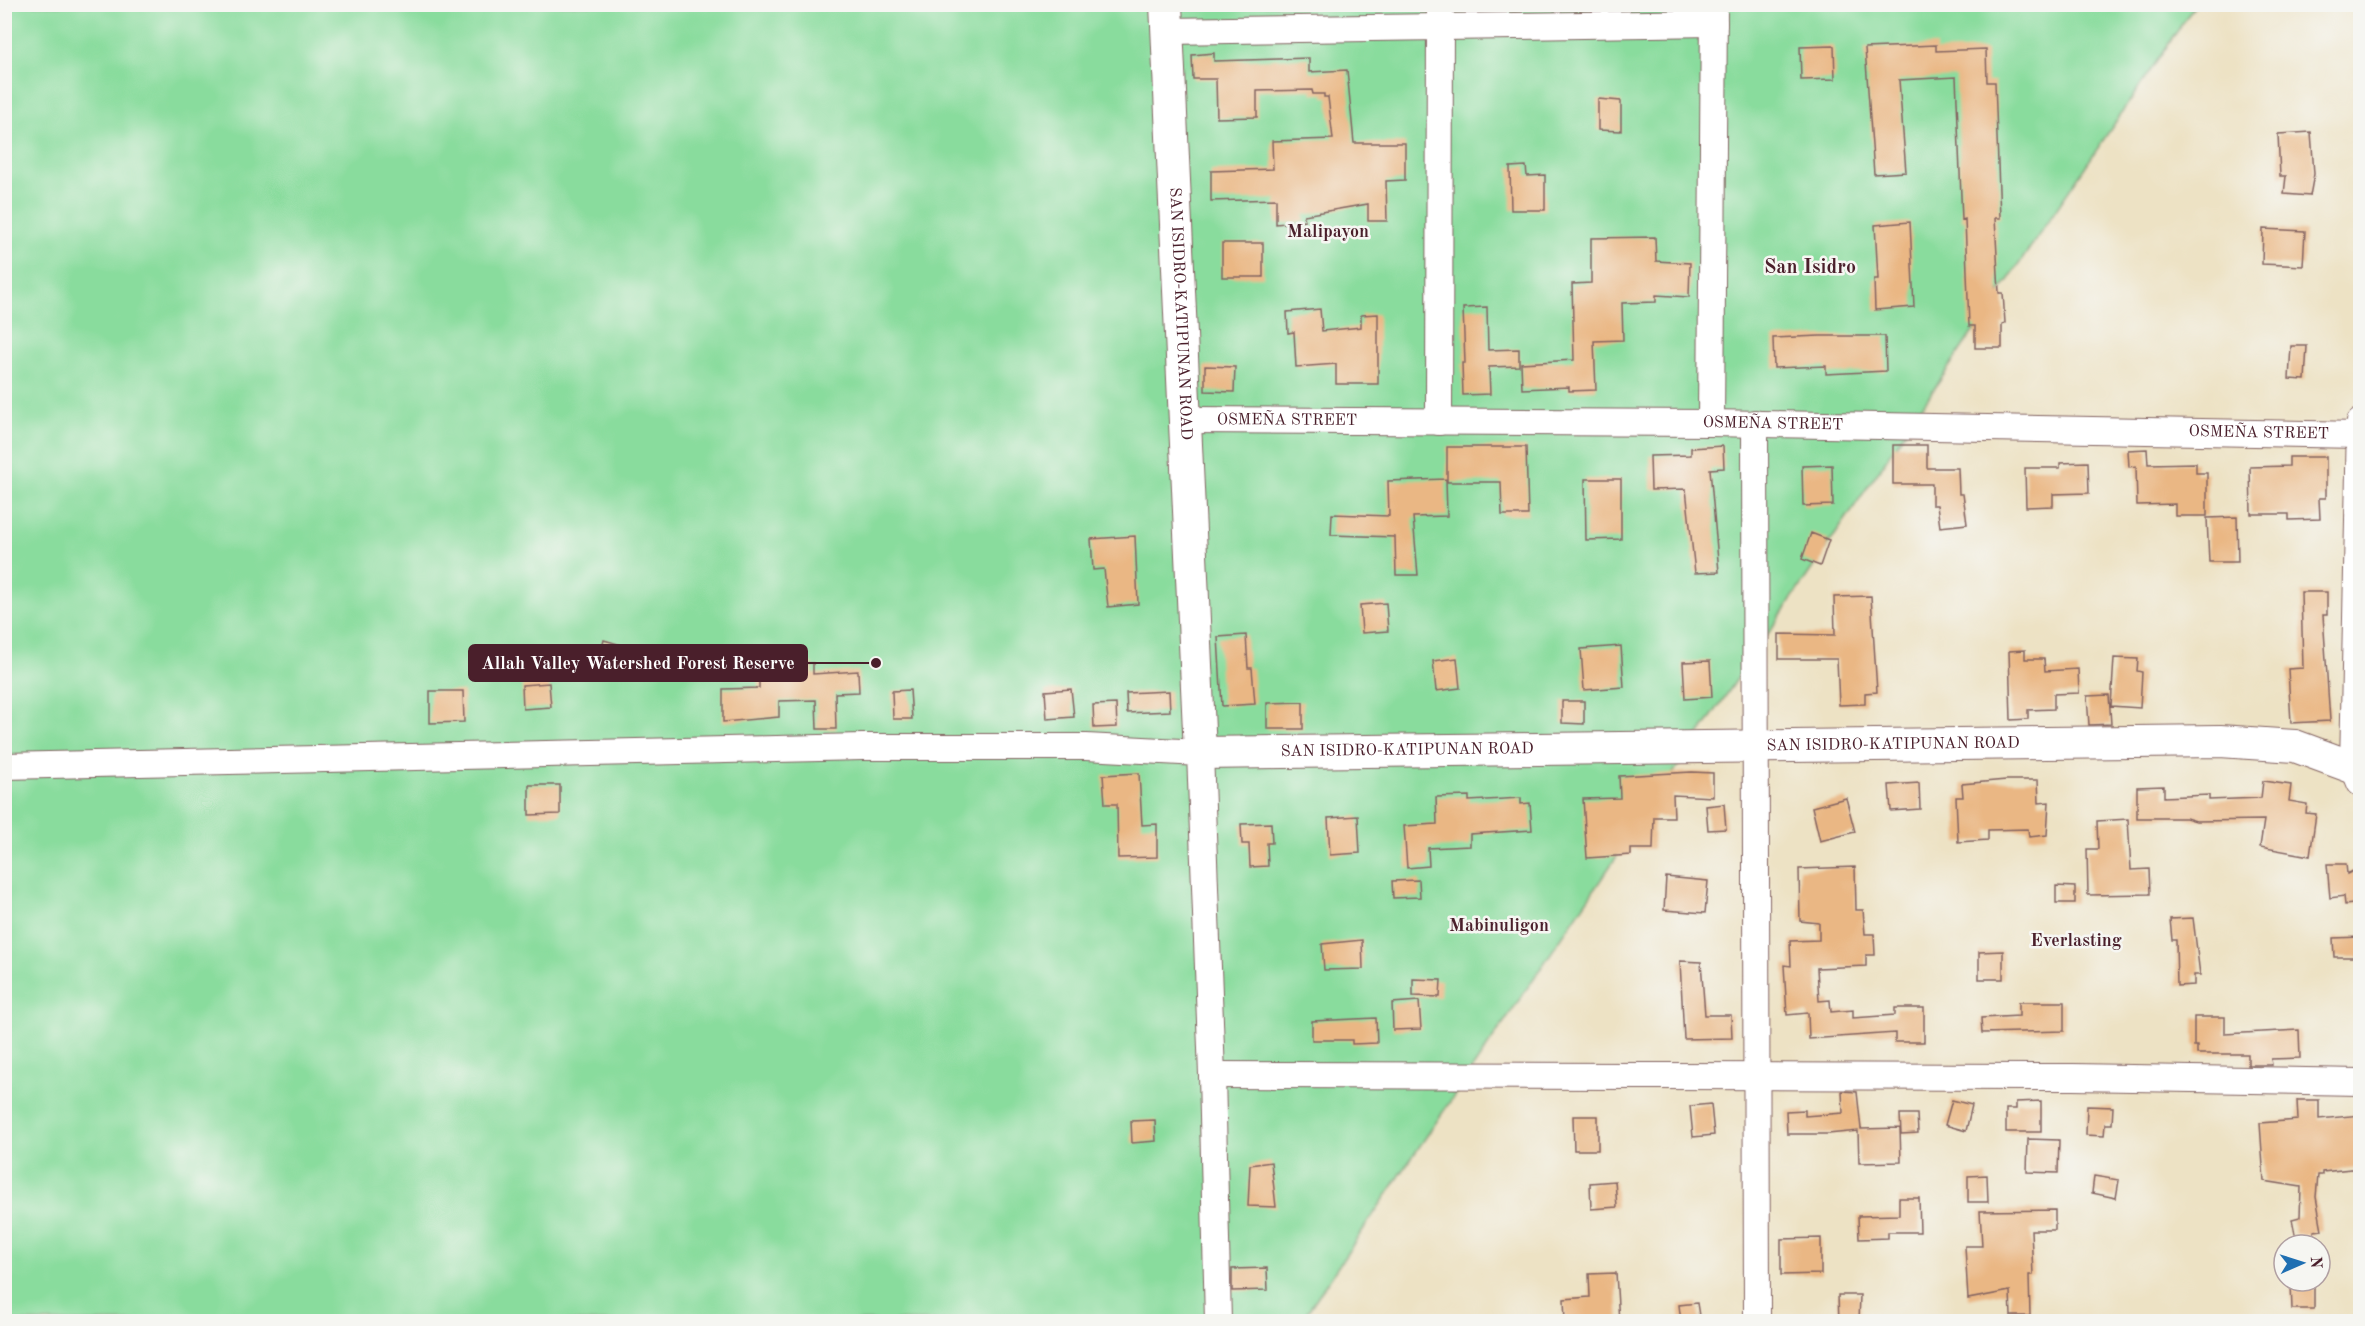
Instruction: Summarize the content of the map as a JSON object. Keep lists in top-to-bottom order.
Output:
{
  "streets": {
    "street": ["SAN ISIDRO-KATIPUNAN ROAD", "OSMEÑA STREET"]
  },
  "crossings": [
    ["SAN ISIDRO-KATIPUNAN ROAD", "OSMEÑA STREET"]
  ],
  "districts": [
    "Malipayon",
    "San Isidro",
    "Mabinuligon",
    "Everlasting"
  ],
  "places": ["Allah Valley Watershed Forest Reserve"],
  "north": "right"
}
